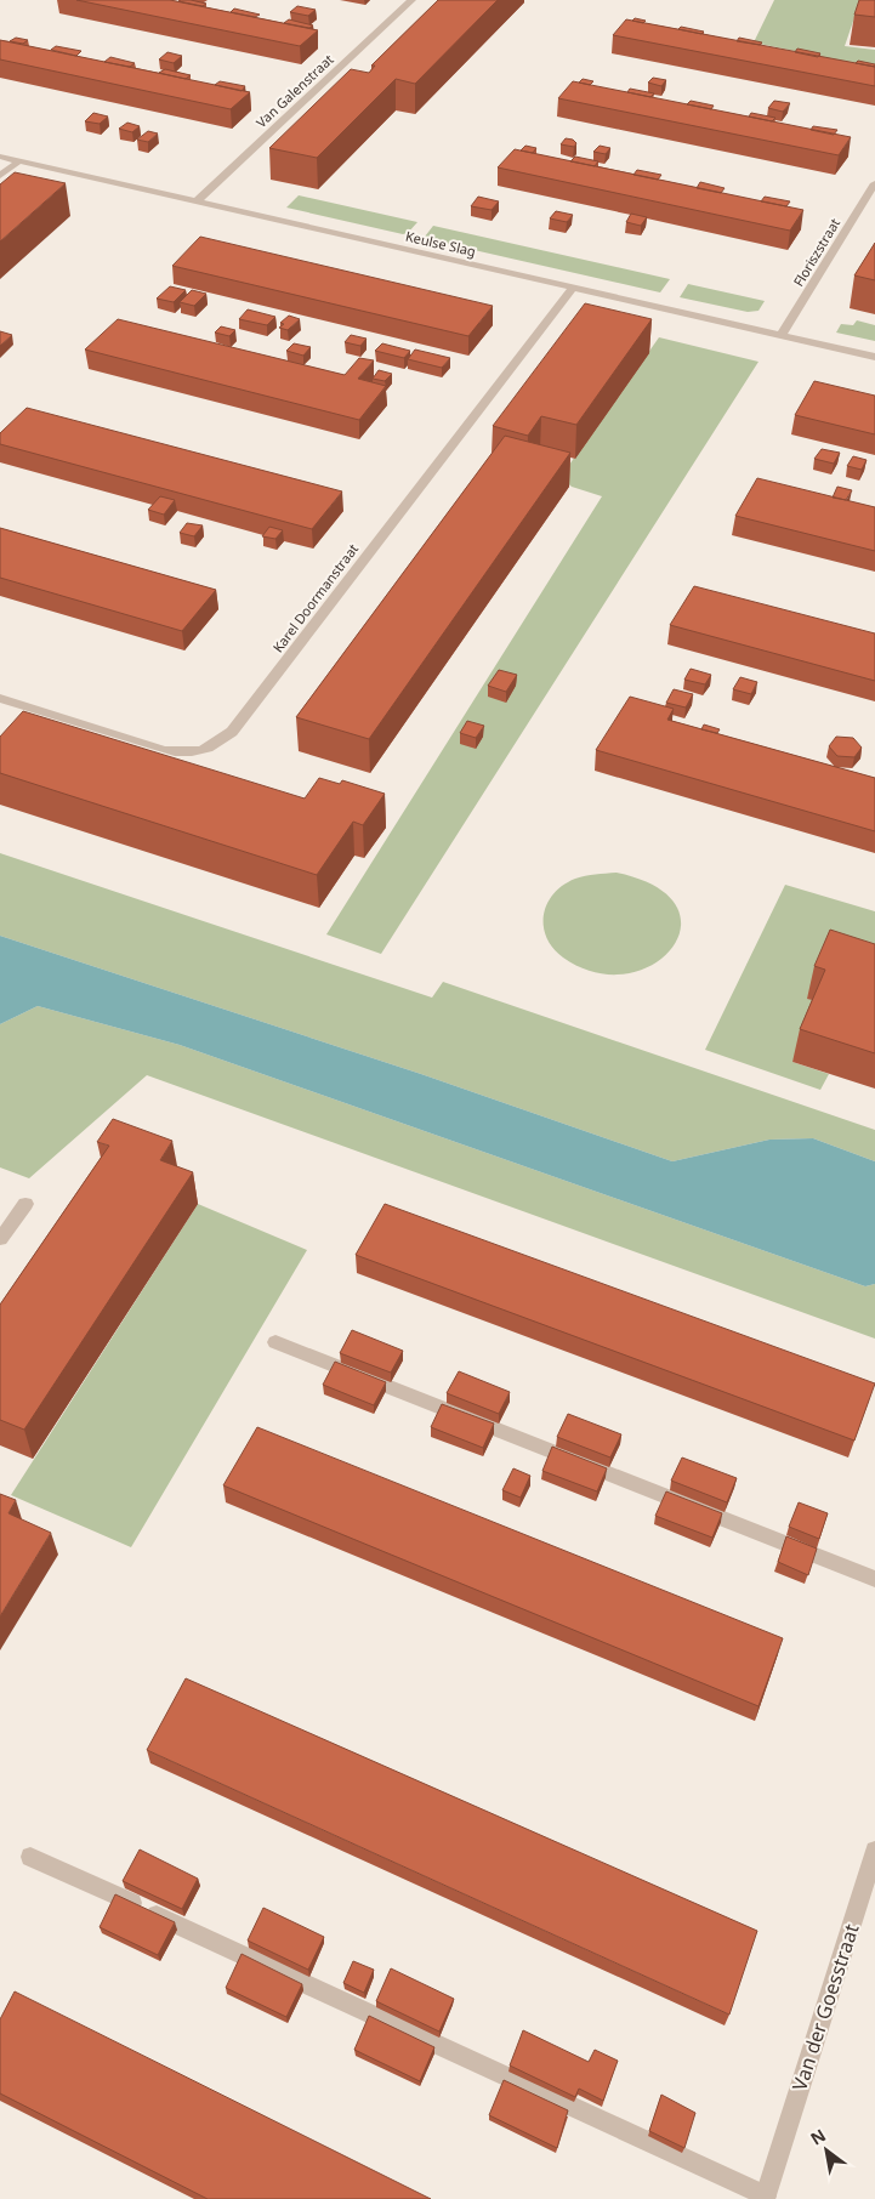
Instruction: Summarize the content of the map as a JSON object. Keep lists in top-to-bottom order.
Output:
{
  "streets": {
    "street": [
      "Van Galenstraat",
      "Keulse Slag",
      "Floriszstraat",
      "Karel Doormanstraat",
      "Van der Goesstraat"
    ]
  },
  "crossings": [
    ["Van Galenstraat", "Keulse Slag"],
    ["Keulse Slag", "Floriszstraat"],
    ["Keulse Slag", "Karel Doormanstraat"]
  ],
  "north": "top left"
}
